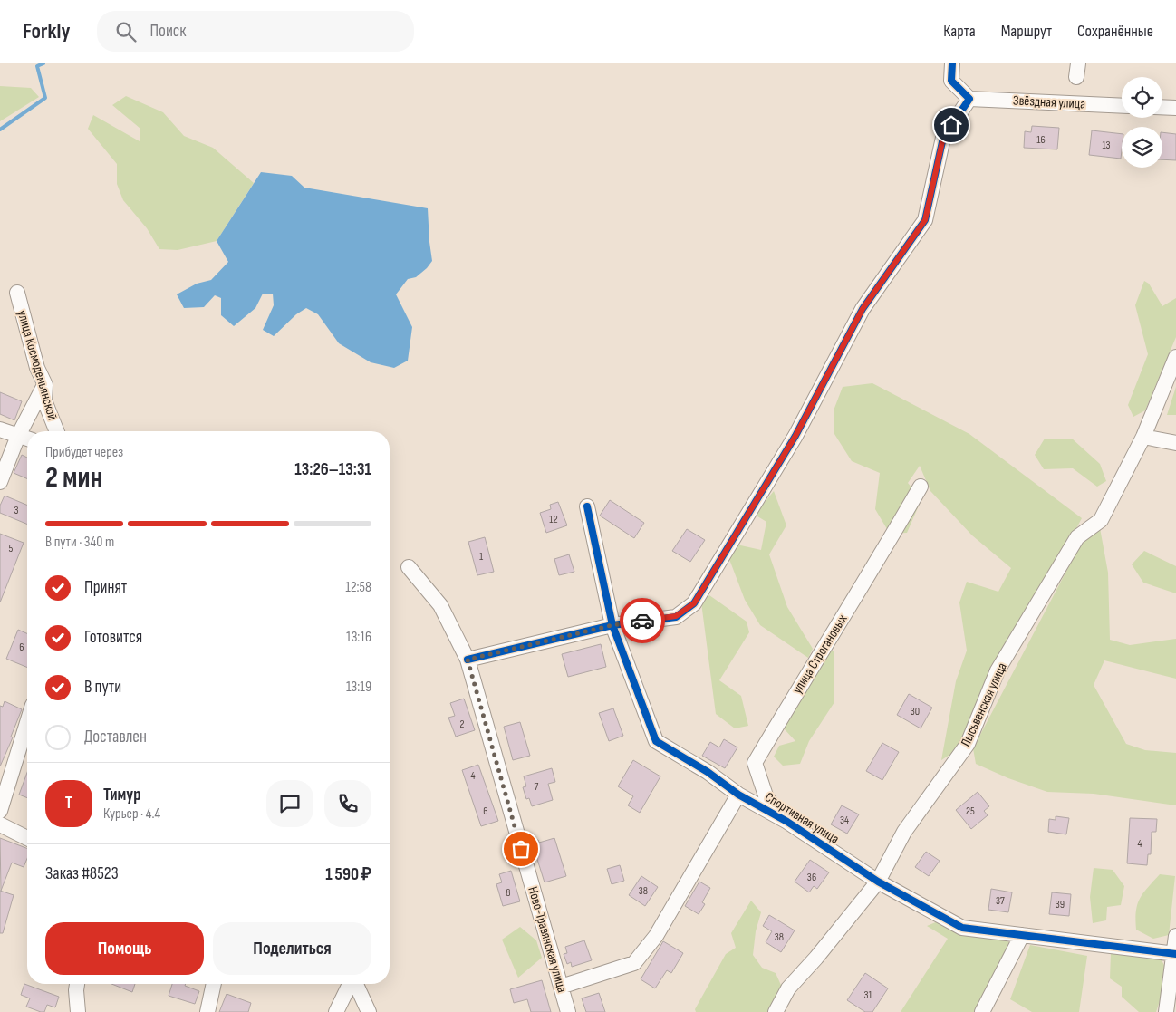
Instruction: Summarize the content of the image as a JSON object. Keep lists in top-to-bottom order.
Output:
{
  "streets": {
    "street": [
      "Звёздная улица",
      "улица Космодемьянской",
      "улица Строгановых",
      "Лысьвенская улица",
      "Спортивная улица",
      "Ново-Травянская улица"
    ]
  },
  "crossings": [
    ["улица Строгановых", "Спортивная улица"],
    ["Лысьвенская улица", "Спортивная улица"]
  ],
  "house_numbers": [
    "16",
    "13",
    "3",
    "12",
    "5",
    "1",
    "6",
    "30",
    "2",
    "4",
    "7",
    "6",
    "25",
    "34",
    "4",
    "36",
    "38",
    "8",
    "37",
    "39",
    "38",
    "31"
  ],
  "page": {
    "header": "Forkly",
    "search": "Поиск",
    "nav": ["Карта", "Маршрут", "Сохранённые"],
    "heading": ["2 мин", "Прибудет через", "13:26–13:31"],
    "panel": [
      "Тимур",
      "Курьер · 4.4",
      "Заказ #8523",
      "1 590 ₽"
    ],
    "bar": "В пути · 340 m",
    "list": [
      ["Принят", "12:58"],
      ["Готовится", "13:16"],
      ["В пути", "13:19"],
      "Доставлен"
    ],
    "round": "Т",
    "buttons": ["Помощь", "Поделиться"]
  }
}
